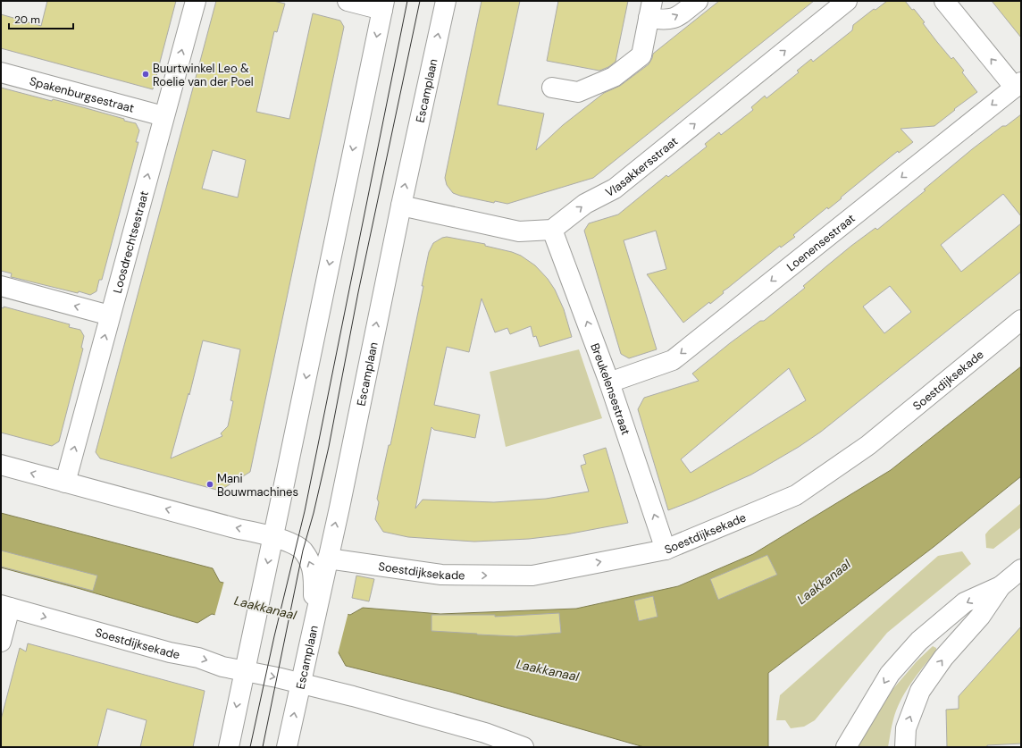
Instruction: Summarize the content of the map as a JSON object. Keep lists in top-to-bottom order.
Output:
{
  "streets": {
    "street": [
      "Escamplaan",
      "Spakenburgsestraat",
      "Vlasakkersstraat",
      "Loosdrechtsestraat",
      "Loenensestraat",
      "Soestdijksekade",
      "Breukelensestraat"
    ]
  },
  "crossings": [
    ["Escamplaan", "Soestdijksekade"],
    ["Spakenburgsestraat", "Loosdrechtsestraat"],
    ["Vlasakkersstraat", "Breukelensestraat"],
    ["Loenensestraat", "Breukelensestraat"],
    ["Soestdijksekade", "Breukelensestraat"]
  ],
  "one_way": [
    "Vlasakkersstraat",
    "Loosdrechtsestraat",
    "Loenensestraat",
    "Breukelensestraat"
  ],
  "water": ["Laakkanaal"],
  "places": ["Buurtwinkel Leo & Roelie van der Poel", "Mani Bouwmachines"],
  "scale_bar": "20 m"
}
